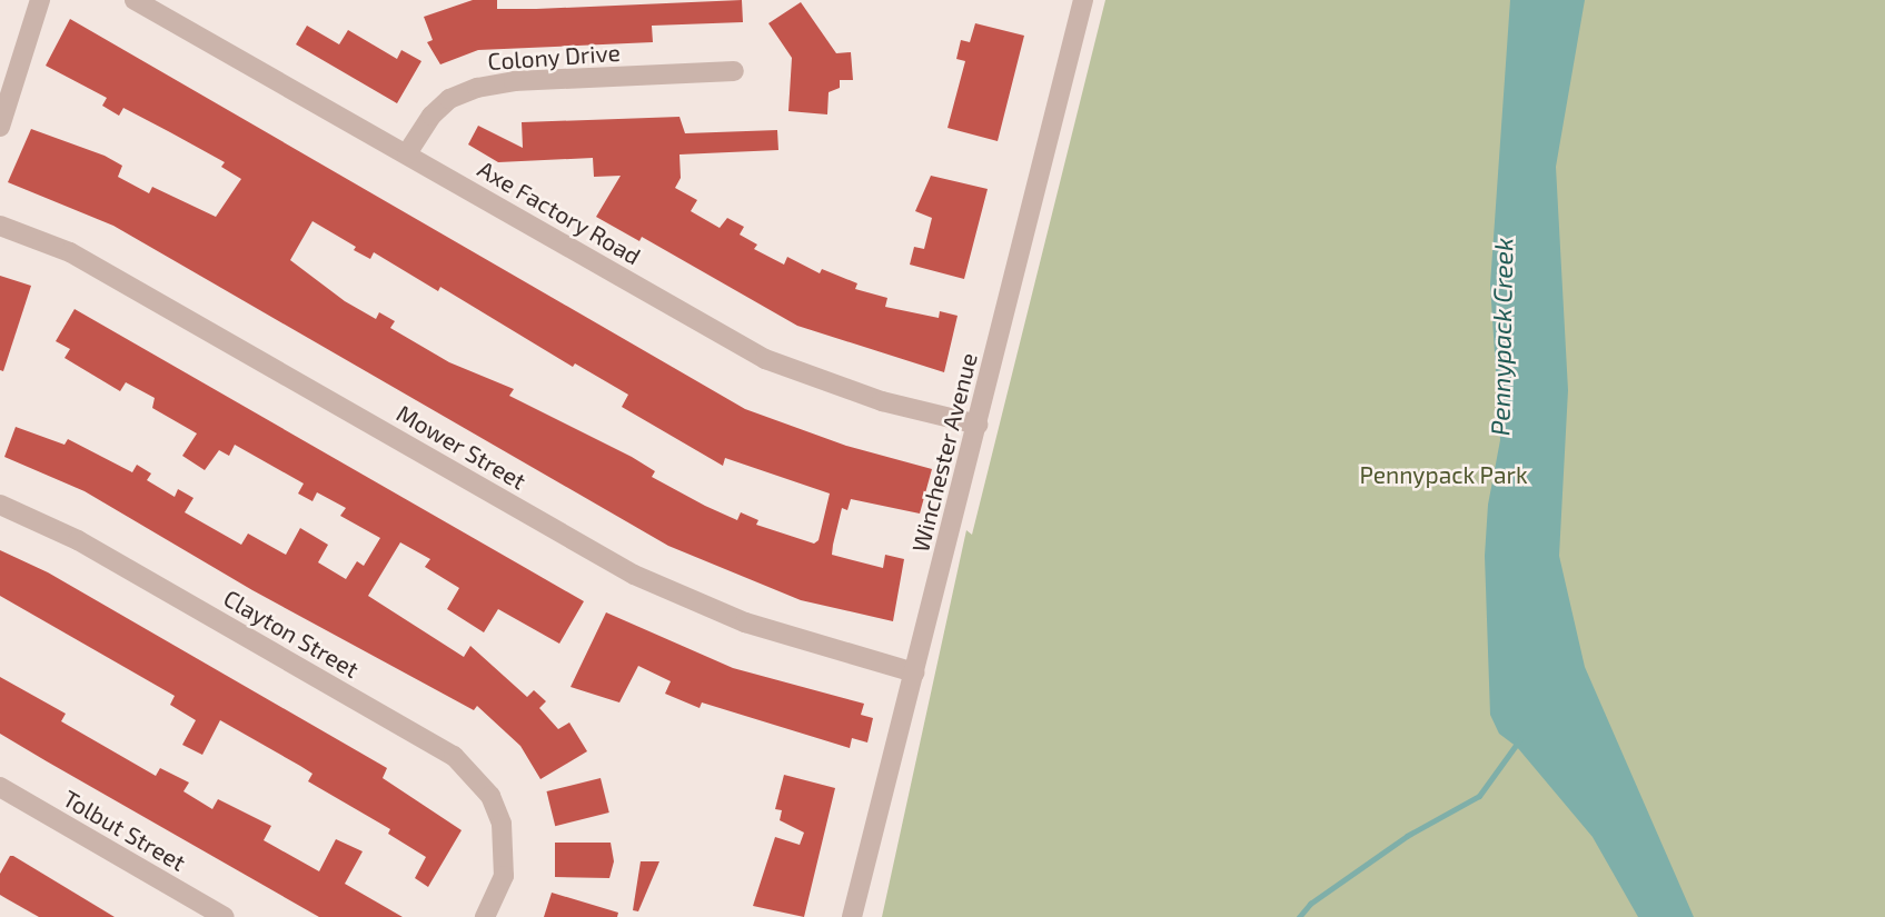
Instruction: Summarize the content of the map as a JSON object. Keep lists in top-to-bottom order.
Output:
{
  "streets": {
    "street": [
      "Colony Drive",
      "Axe Factory Road",
      "Mower Street",
      "Winchester Avenue",
      "Clayton Street",
      "Tolbut Street"
    ]
  },
  "crossings": [
    ["Colony Drive", "Axe Factory Road"],
    ["Axe Factory Road", "Winchester Avenue"],
    ["Mower Street", "Winchester Avenue"]
  ],
  "water": ["Pennypack Creek"],
  "parks": ["Pennypack Park"]
}
